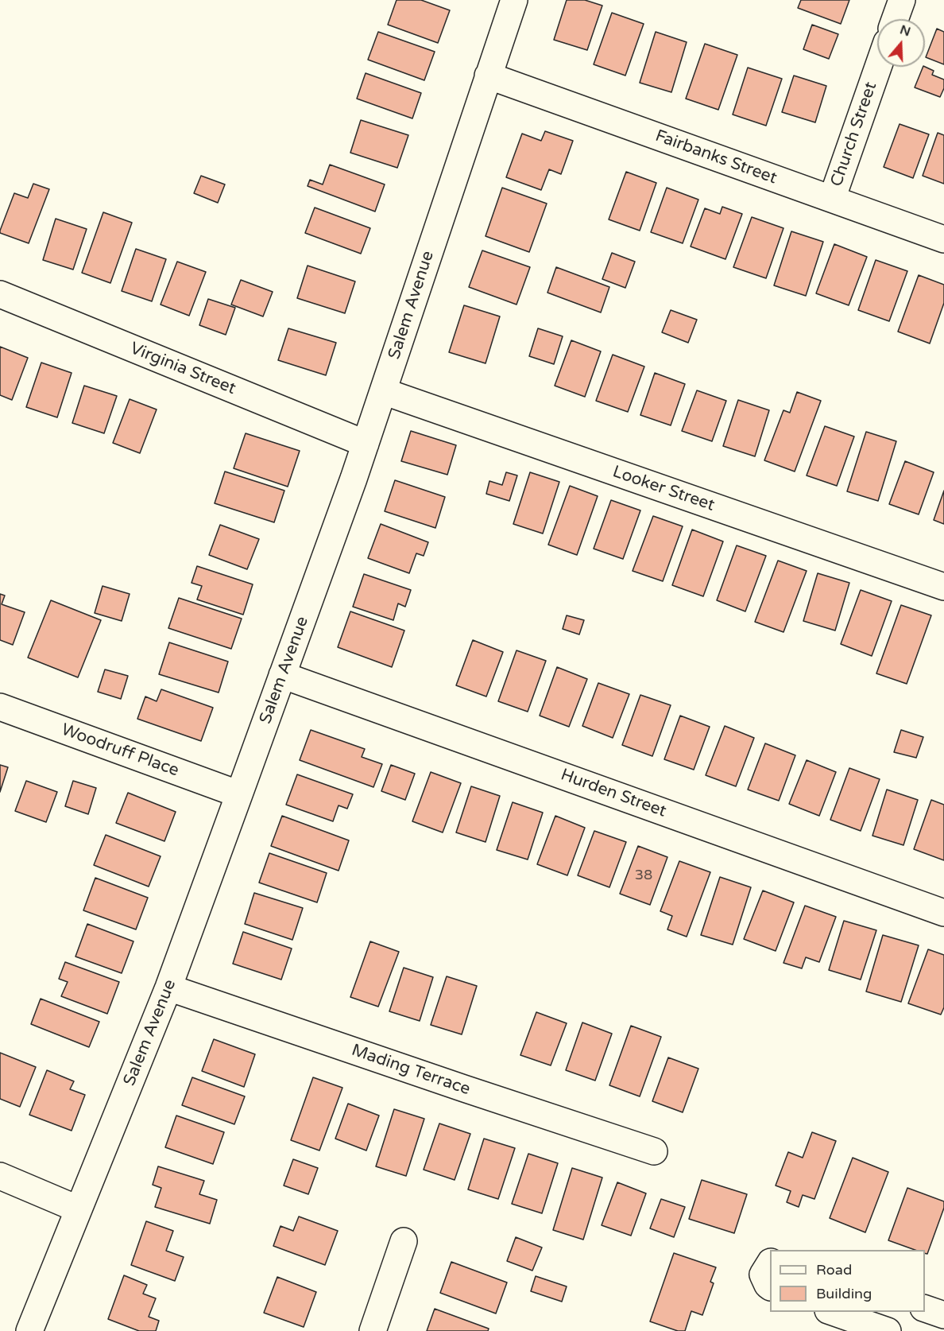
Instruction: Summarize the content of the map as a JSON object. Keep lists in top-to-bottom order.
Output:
{
  "streets": {
    "street": [
      "Church Street",
      "Fairbanks Street",
      "Salem Avenue",
      "Virginia Street",
      "Looker Street",
      "Woodruff Place",
      "Hurden Street",
      "Mading Terrace"
    ]
  },
  "crossings": [
    ["Church Street", "Fairbanks Street"],
    ["Fairbanks Street", "Salem Avenue"],
    ["Salem Avenue", "Virginia Street"],
    ["Salem Avenue", "Looker Street"],
    ["Salem Avenue", "Woodruff Place"],
    ["Salem Avenue", "Hurden Street"],
    ["Salem Avenue", "Mading Terrace"]
  ],
  "house_numbers": ["38"],
  "legend": ["Road", "Building"],
  "north": "top"
}
